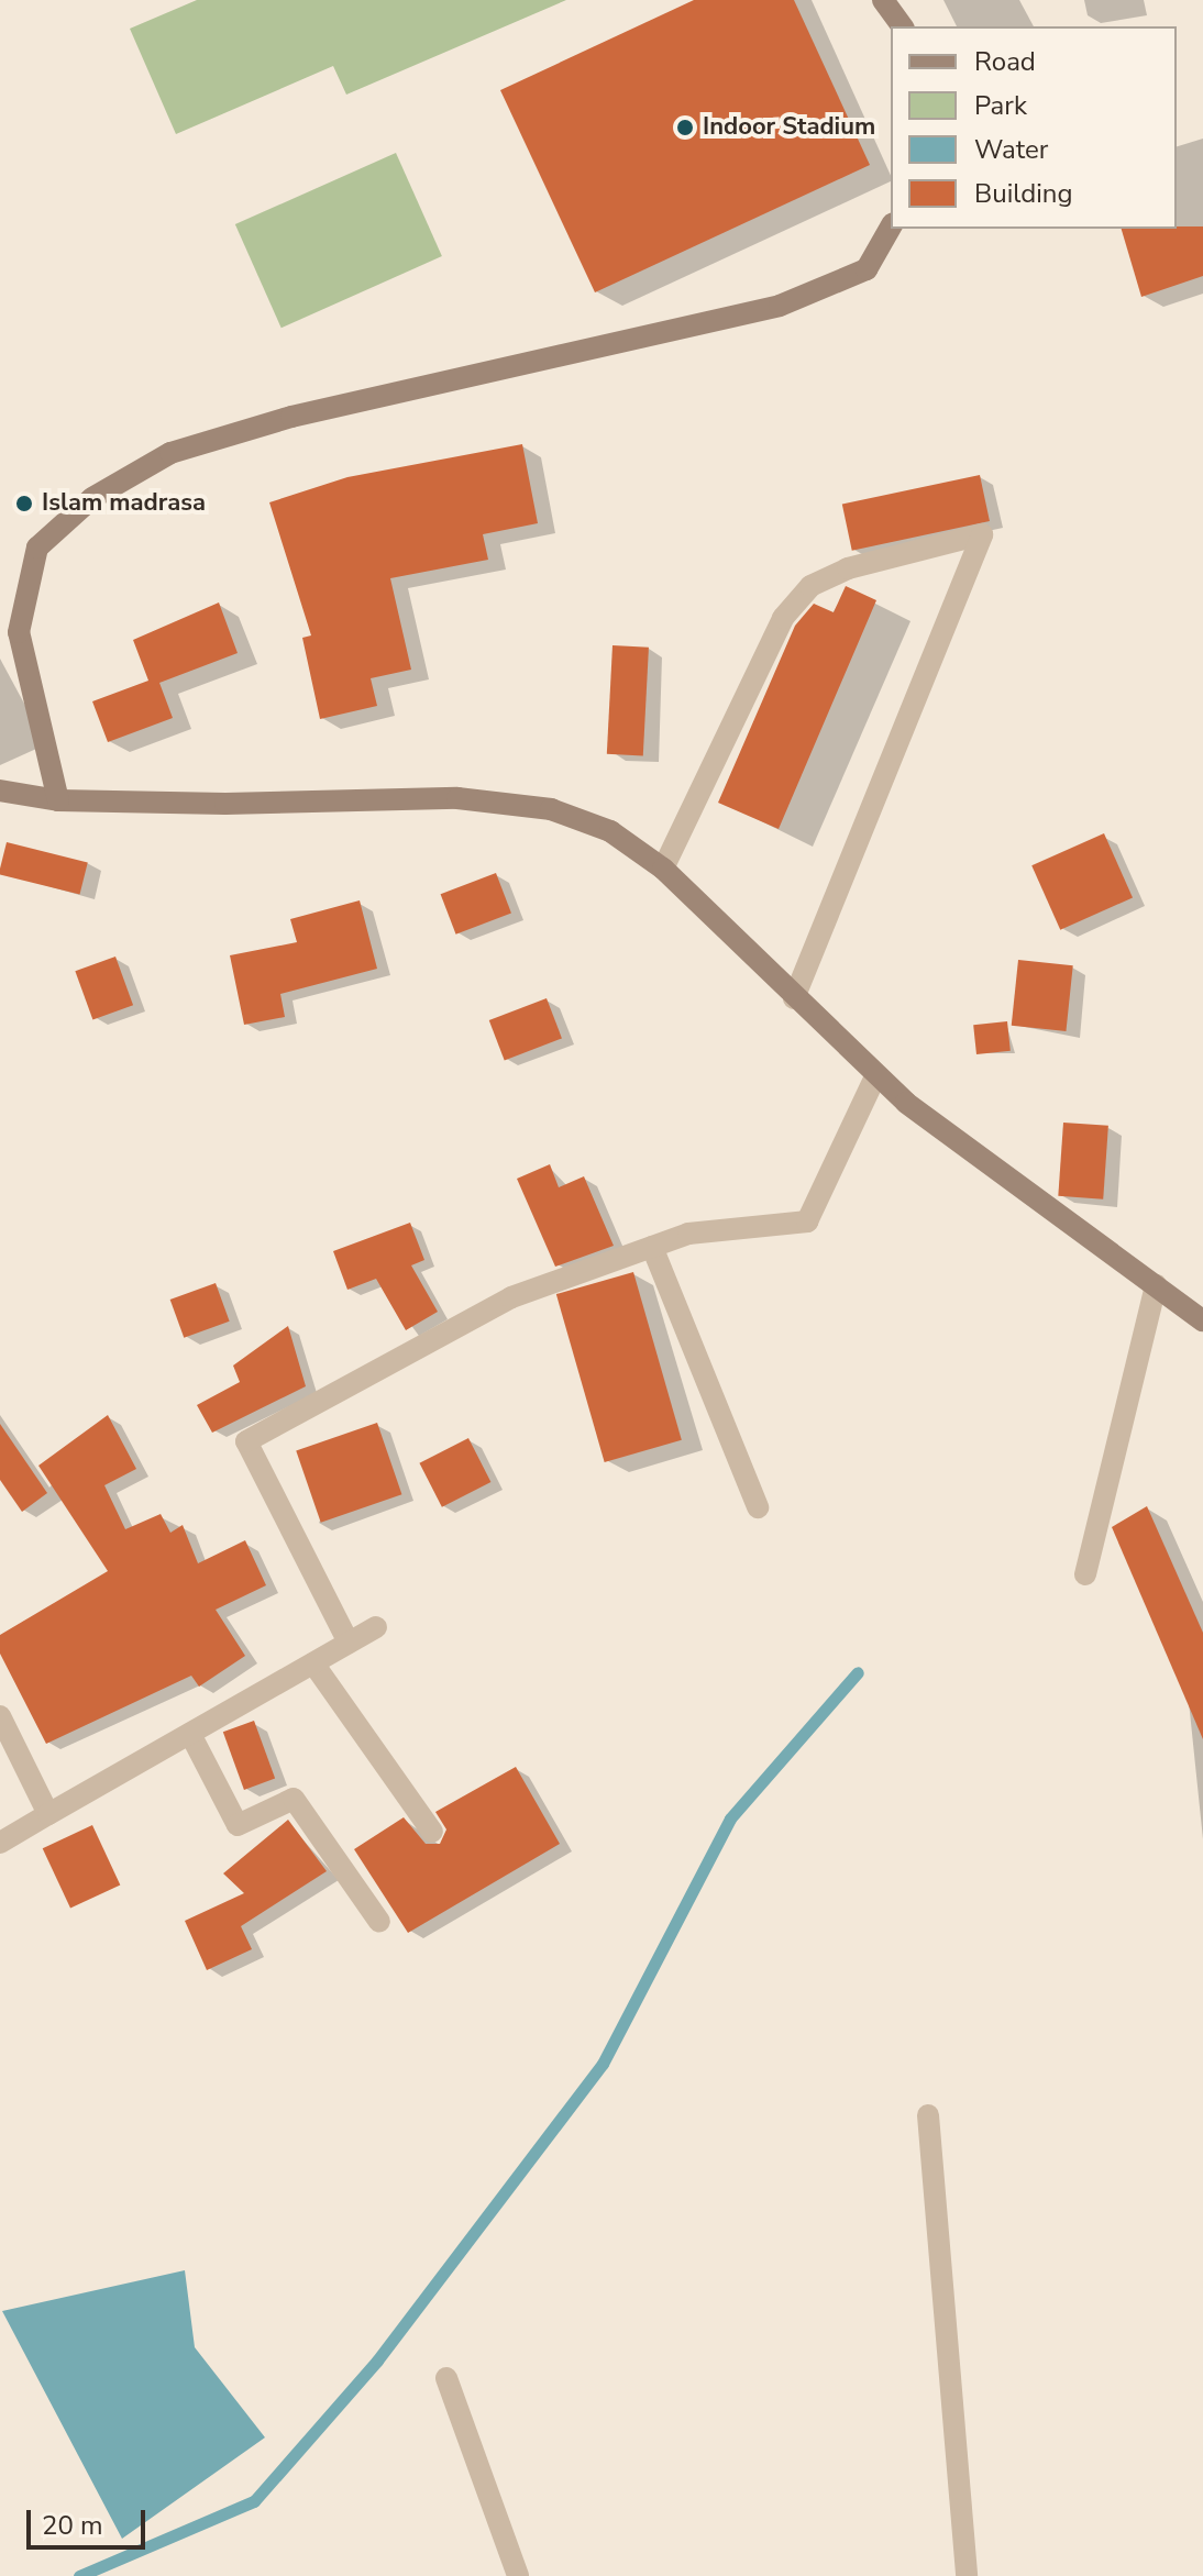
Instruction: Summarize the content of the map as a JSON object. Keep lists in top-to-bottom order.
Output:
{
  "places": ["Indoor Stadium", "Islam madrasa"],
  "legend": [
    "Road",
    "Park",
    "Water",
    "Building"
  ],
  "scale_bar": "20 m"
}
